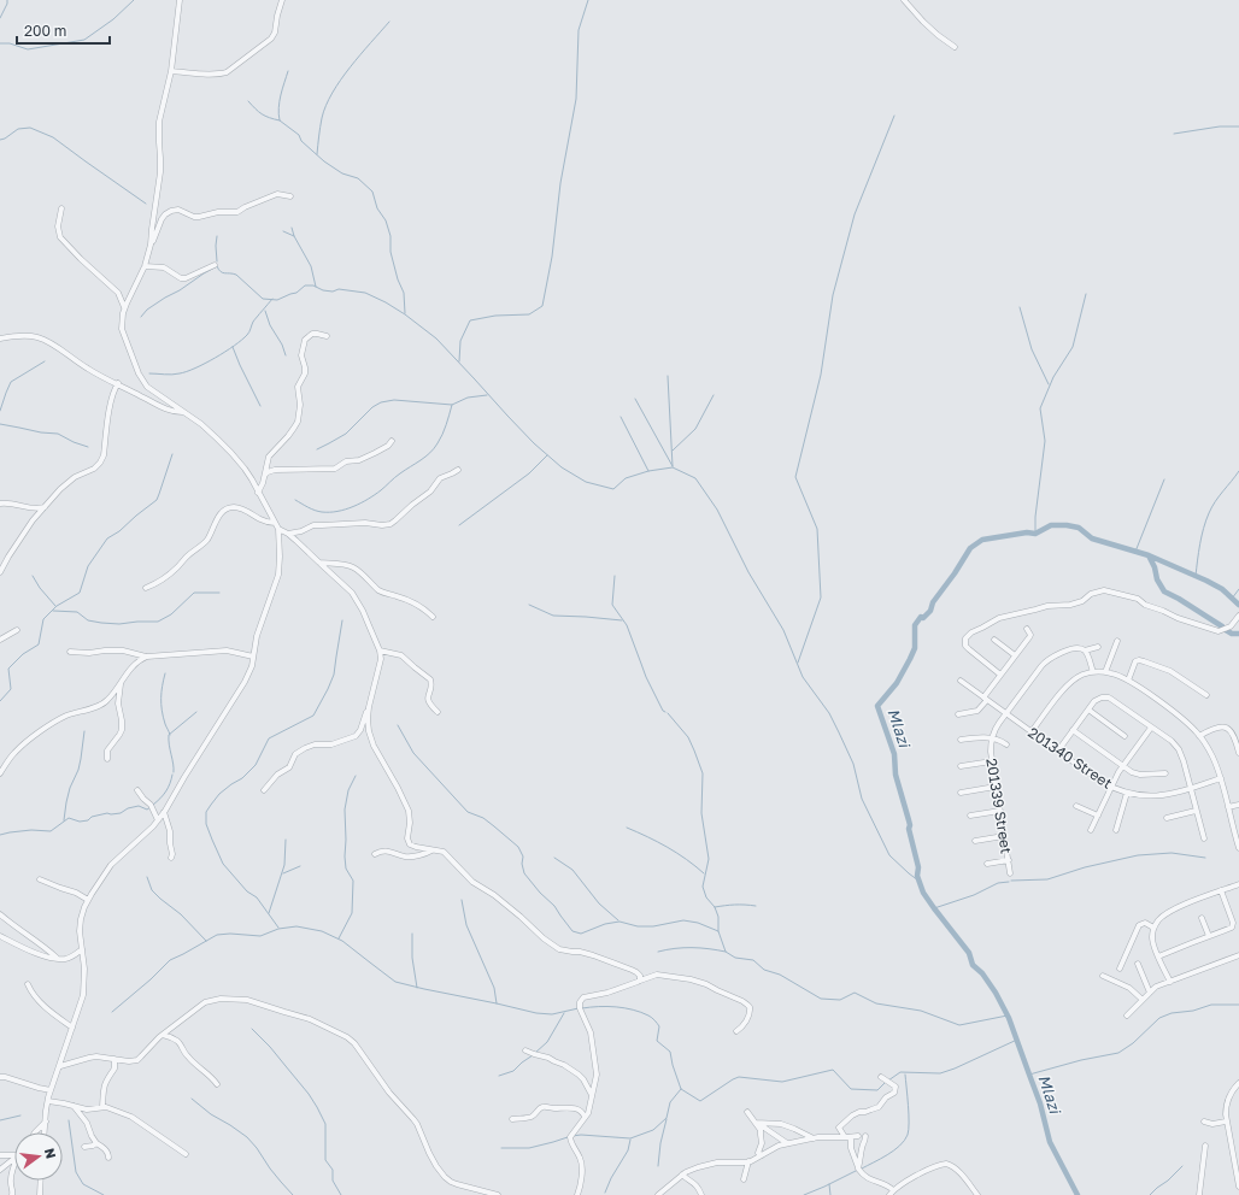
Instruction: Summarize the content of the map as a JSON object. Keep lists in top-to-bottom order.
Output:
{
  "streets": {
    "street": ["201340 Street", "201339 Street"]
  },
  "crossings": [
    ["201340 Street", "201339 Street"]
  ],
  "water": ["Mlazi"],
  "scale_bar": "200 m",
  "north": "right"
}
